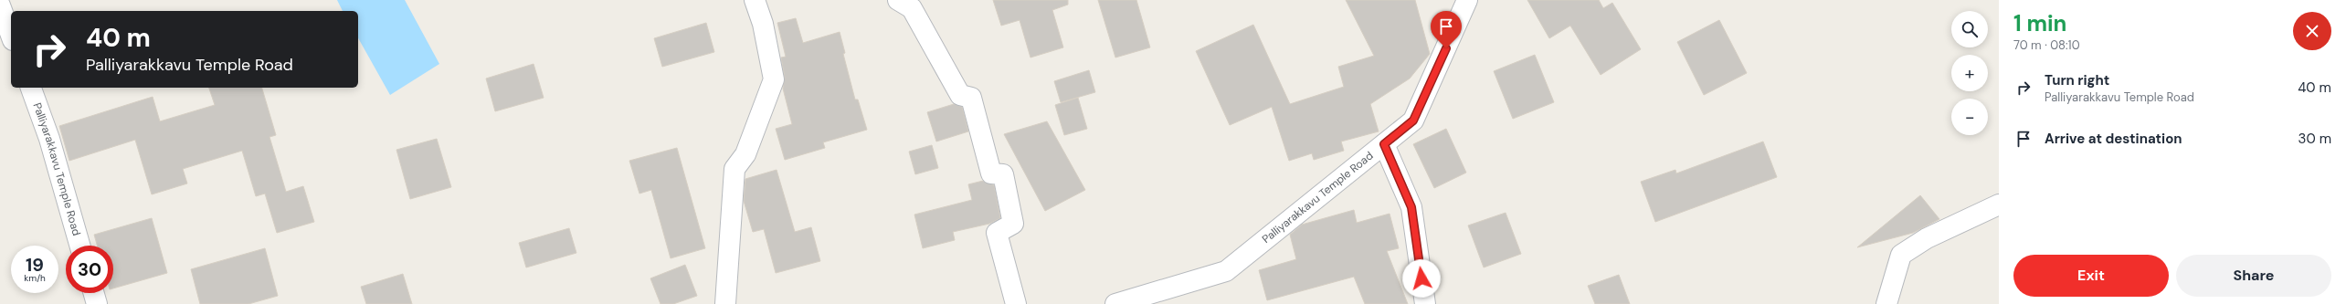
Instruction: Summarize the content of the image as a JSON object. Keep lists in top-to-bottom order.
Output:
{
  "streets": {
    "street": ["Palliyarakkavu Temple Road"]
  },
  "page": {
    "heading": ["1 min", "70 m · 08:10"],
    "map_buttons": ["+", "−"],
    "turn": ["40 m", "Palliyarakkavu Temple Road"],
    "list": [
      {
        "name": "Turn right",
        "note": "Palliyarakkavu Temple Road",
        "value": "40 m"
      },
      {
        "name": "Arrive at destination",
        "value": "30 m"
      }
    ],
    "speed": "19 km/h",
    "limit": "30",
    "buttons": ["Exit", "Share"]
  }
}
